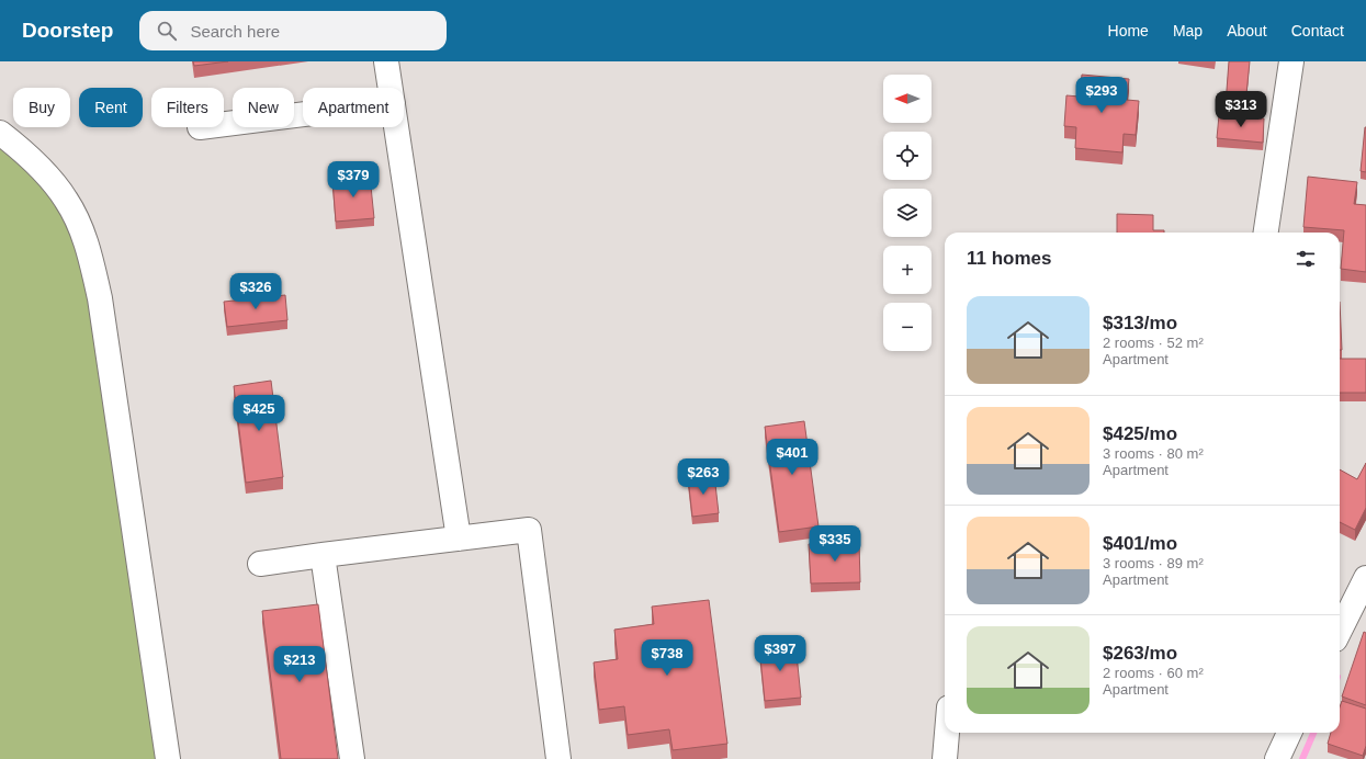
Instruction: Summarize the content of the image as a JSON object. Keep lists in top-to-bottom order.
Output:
{
  "north": "left",
  "page": {
    "header": "Doorstep",
    "search": "Search here",
    "nav": [
      "Home",
      "Map",
      "About",
      "Contact"
    ],
    "map_buttons": ["+", "−"],
    "price": [
      "$293",
      "$313",
      "$379",
      "$326",
      "$425",
      "$401",
      "$263",
      "$335",
      "$397",
      "$738",
      "$213"
    ],
    "chip": [
      "Buy",
      "Rent",
      "Filters",
      "New",
      "Apartment"
    ],
    "heading": "11 homes",
    "list": [
      {
        "name": "$313/mo",
        "note": "2 rooms · 52 m² · Apartment"
      },
      {
        "name": "$425/mo",
        "note": "3 rooms · 80 m² · Apartment"
      },
      {
        "name": "$401/mo",
        "note": "3 rooms · 89 m² · Apartment"
      },
      {
        "name": "$263/mo",
        "note": "2 rooms · 60 m² · Apartment"
      }
    ]
  }
}
